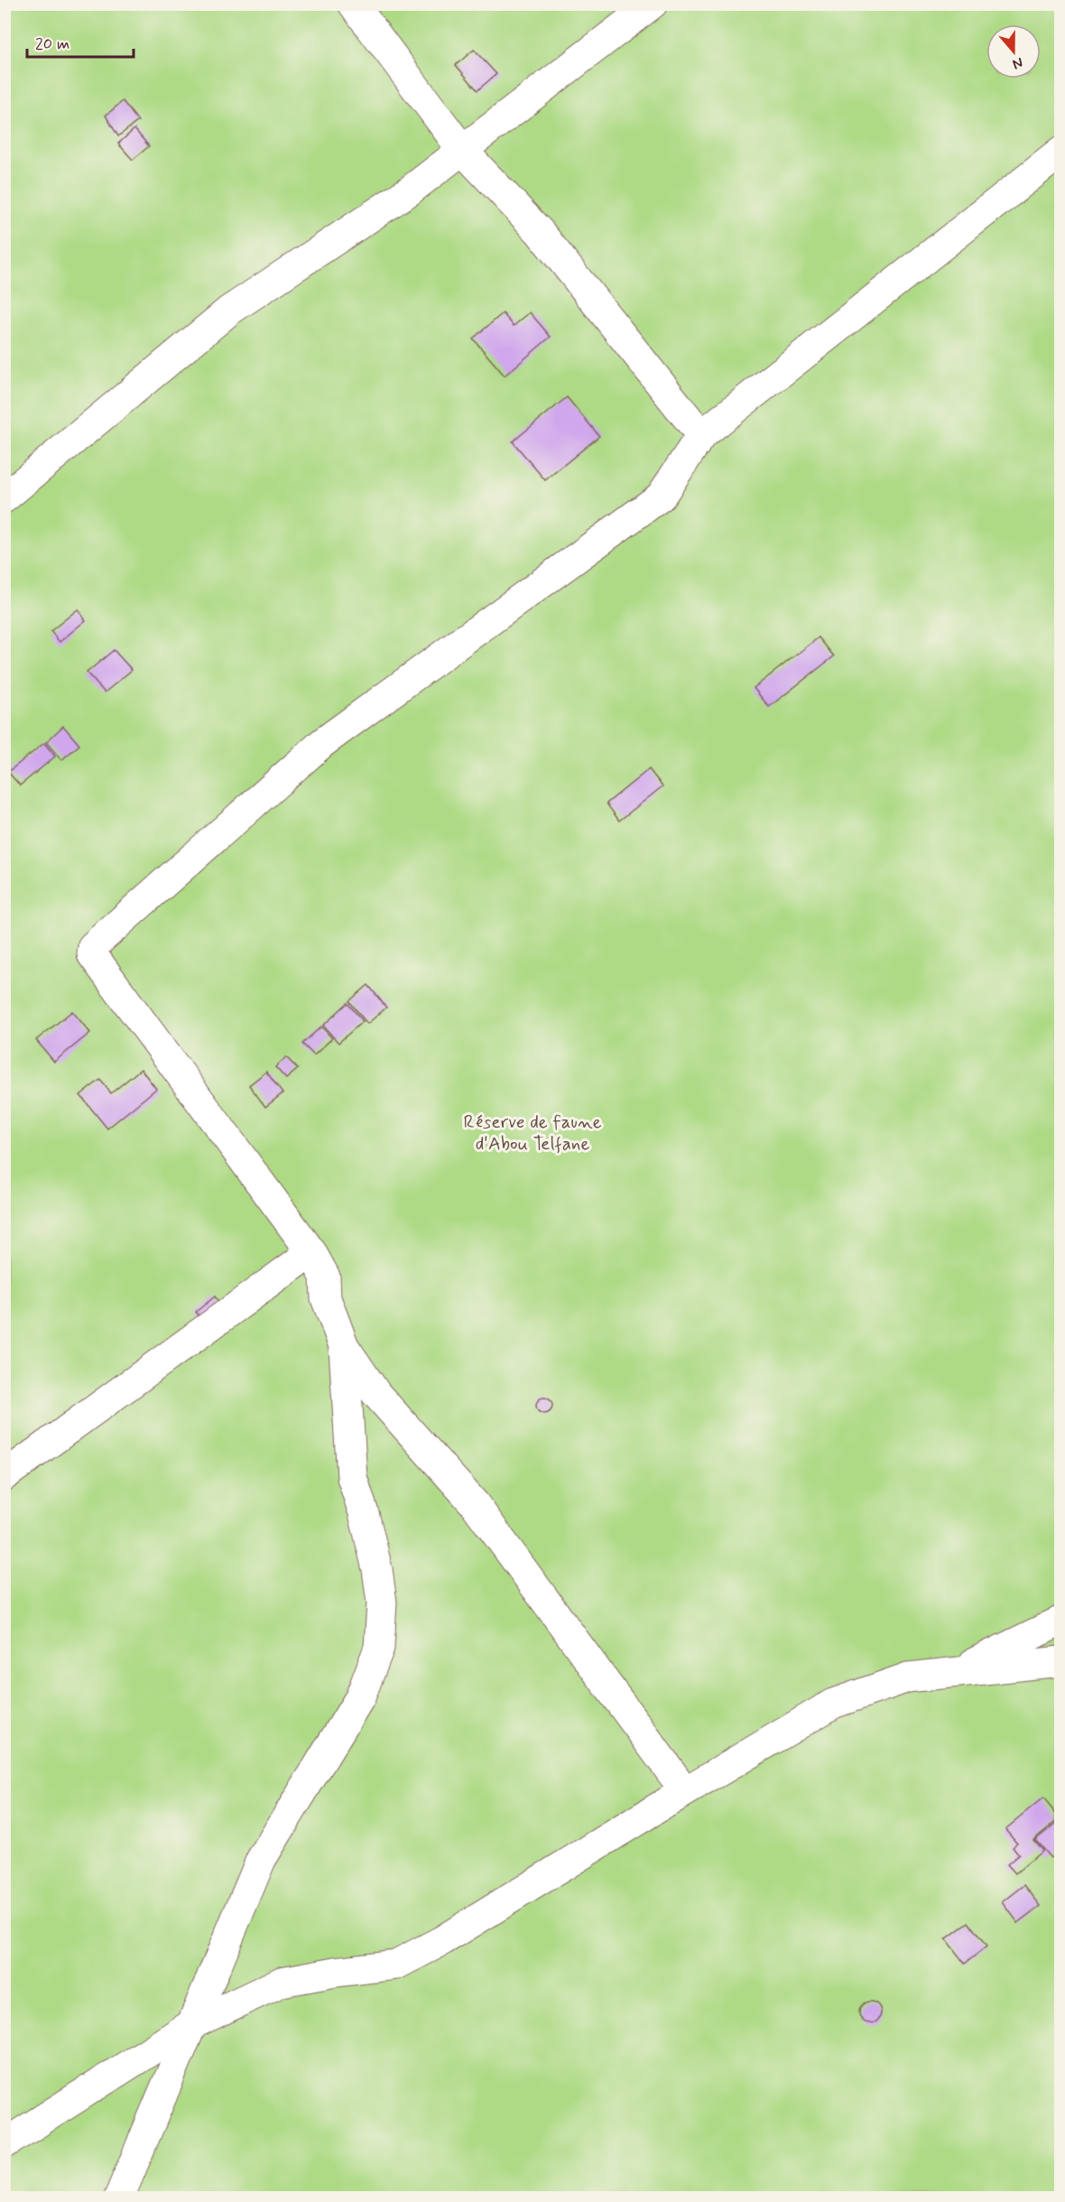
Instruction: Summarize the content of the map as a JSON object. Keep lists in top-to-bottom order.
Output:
{
  "parks": ["Réserve de faune d'Abou Telfane"],
  "scale_bar": "20 m",
  "north": "bottom"
}
